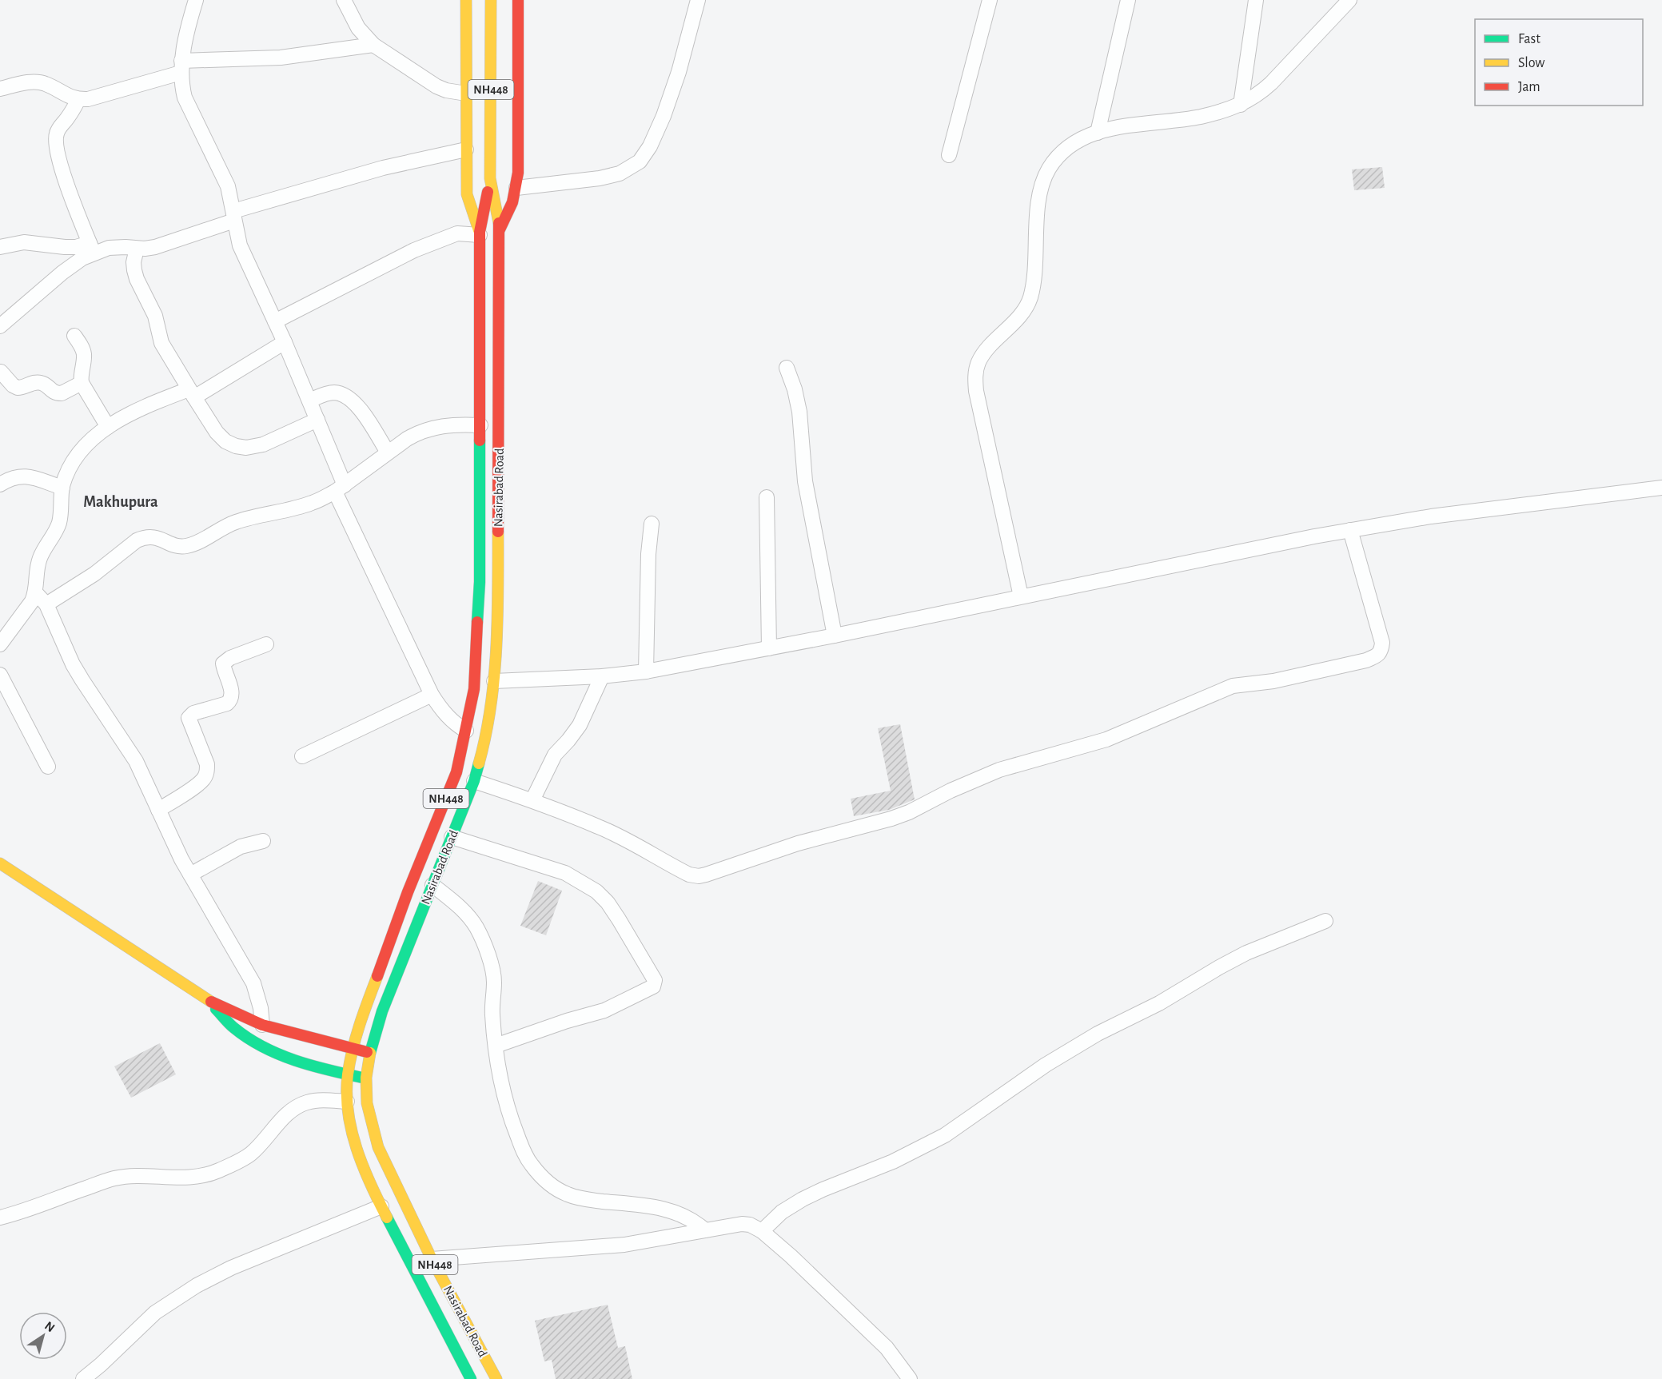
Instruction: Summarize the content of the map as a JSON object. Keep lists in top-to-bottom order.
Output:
{
  "streets": {
    "main road": ["NH448", "Nasirabad Road"]
  },
  "districts": ["Makhupura"],
  "legend": ["Fast", "Slow", "Jam"],
  "north": "top right"
}
